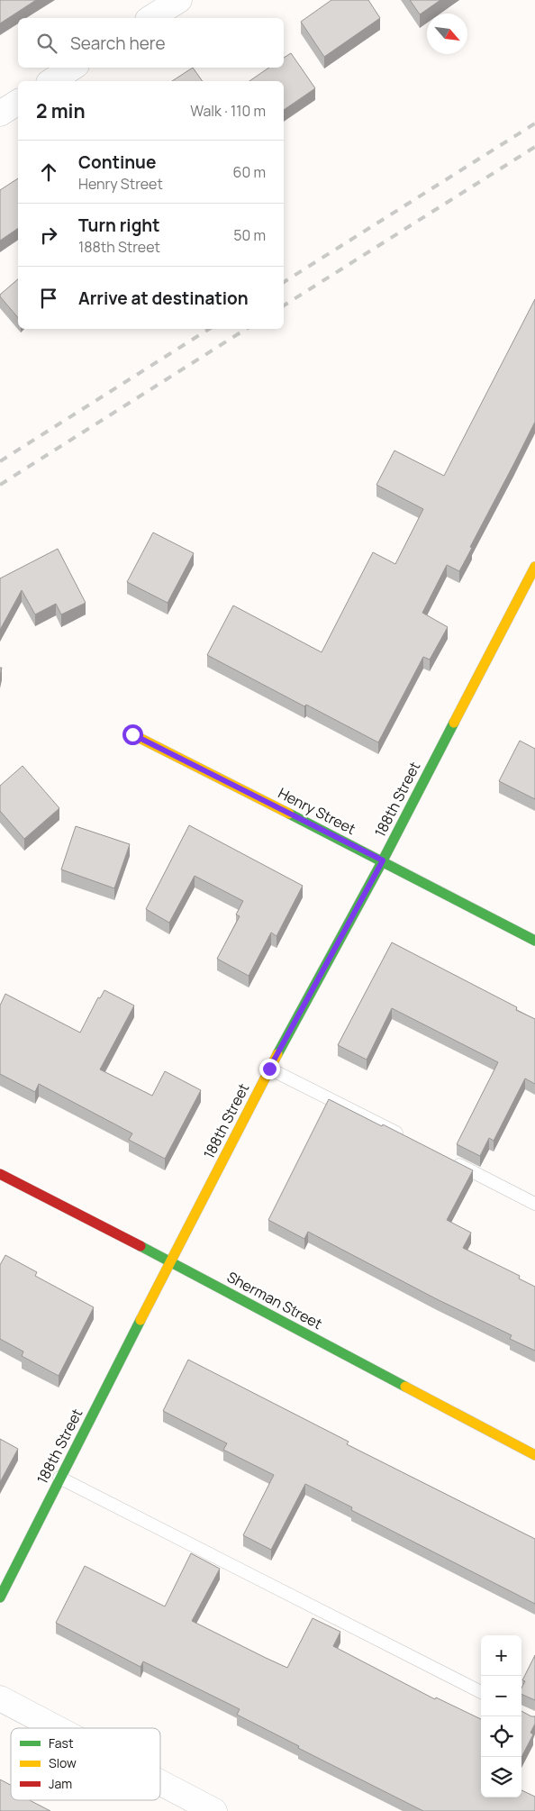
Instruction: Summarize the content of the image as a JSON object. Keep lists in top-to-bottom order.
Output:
{
  "streets": {
    "street": ["188th Street", "Henry Street", "Sherman Street"]
  },
  "crossings": [
    ["188th Street", "Henry Street"],
    ["188th Street", "Sherman Street"]
  ],
  "legend": ["Fast", "Slow", "Jam"],
  "north": "bottom right",
  "page": {
    "search": "Search here",
    "heading": ["2 min", "Walk · 110 m"],
    "list": [
      ["Continue", "Henry Street", "60 m"],
      ["Turn right", "188th Street", "50 m"],
      "Arrive at destination"
    ],
    "map_buttons": ["+", "−"]
  }
}
